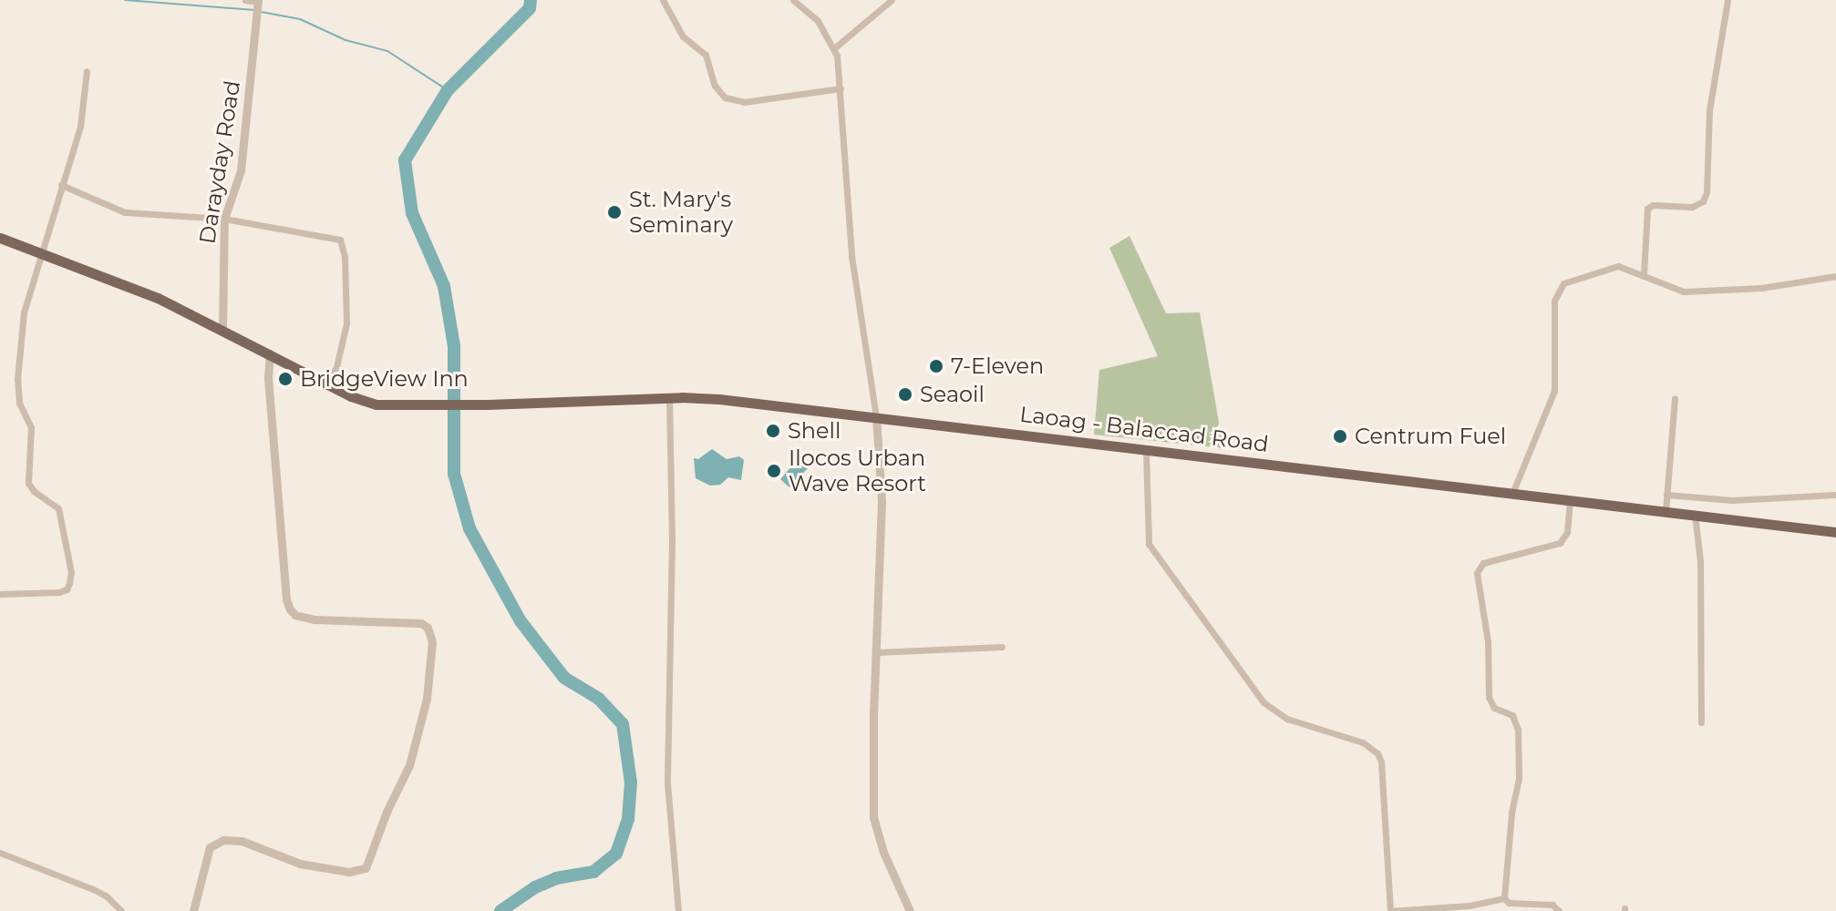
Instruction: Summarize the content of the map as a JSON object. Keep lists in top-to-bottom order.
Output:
{
  "streets": {
    "main road": ["Laoag - Balaccad Road"],
    "street": ["Darayday Road"]
  },
  "crossings": [
    ["Darayday Road", "Laoag - Balaccad Road"]
  ],
  "places": [
    "St. Mary's Seminary",
    "7-Eleven",
    "BridgeView Inn",
    "Seaoil",
    "Shell",
    "Centrum Fuel",
    "Ilocos Urban Wave Resort"
  ]
}
